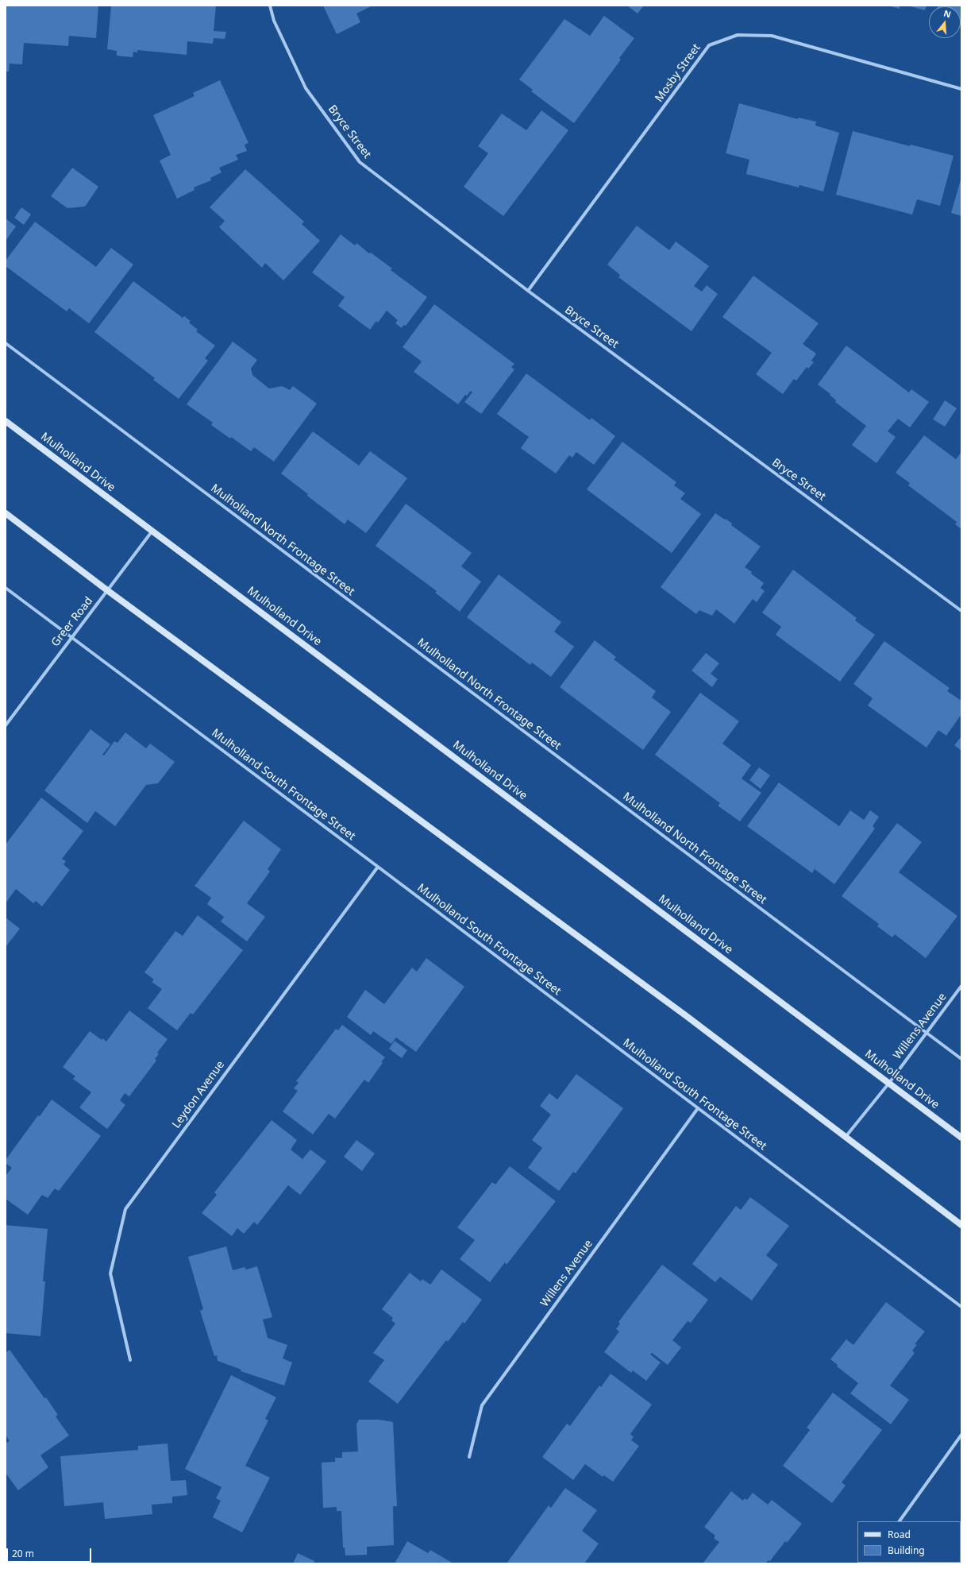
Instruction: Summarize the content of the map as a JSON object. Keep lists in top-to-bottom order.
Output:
{
  "streets": {
    "main road": ["Mulholland Drive"],
    "street": [
      "Mosby Street",
      "Bryce Street",
      "Mulholland North Frontage Street",
      "Greer Road",
      "Mulholland South Frontage Street",
      "Willens Avenue",
      "Leydon Avenue"
    ]
  },
  "crossings": [
    ["Mosby Street", "Bryce Street"],
    ["Mulholland Drive", "Greer Road"],
    ["Mulholland Drive", "Willens Avenue"],
    ["Mulholland North Frontage Street", "Willens Avenue"],
    ["Greer Road", "Mulholland South Frontage Street"],
    ["Mulholland South Frontage Street", "Willens Avenue"],
    ["Mulholland South Frontage Street", "Leydon Avenue"]
  ],
  "legend": ["Road", "Building"],
  "scale_bar": "20 m",
  "north": "top"
}
